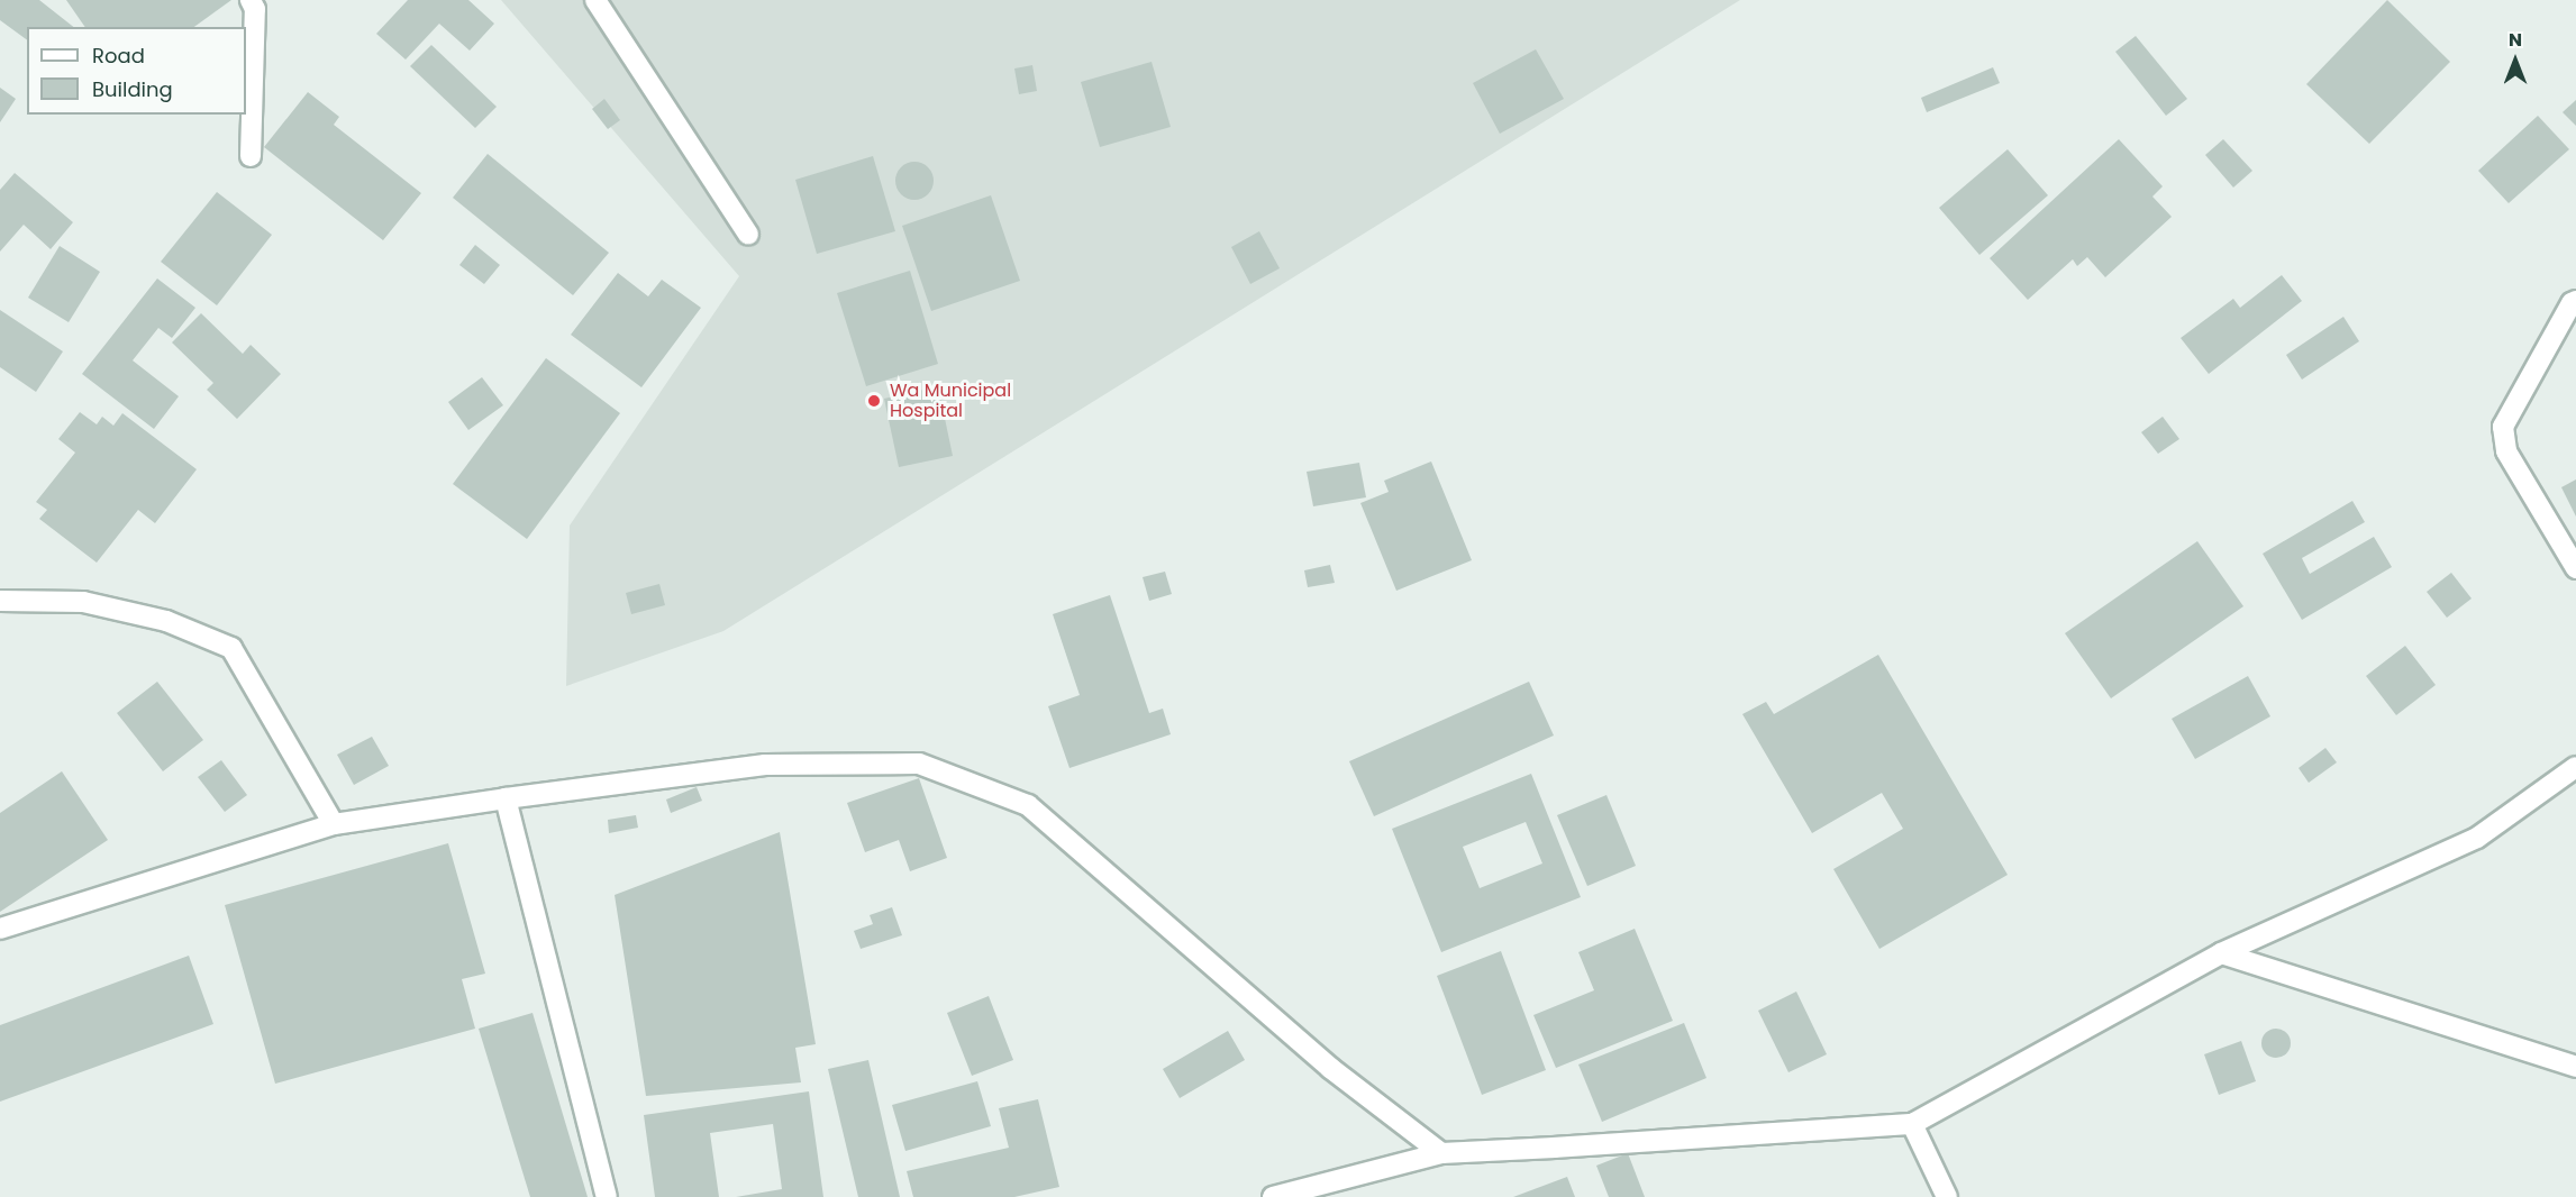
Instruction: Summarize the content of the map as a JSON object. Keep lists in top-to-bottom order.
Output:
{
  "places": ["Wa Municipal Hospital"],
  "legend": ["Road", "Building"],
  "north": "top"
}
